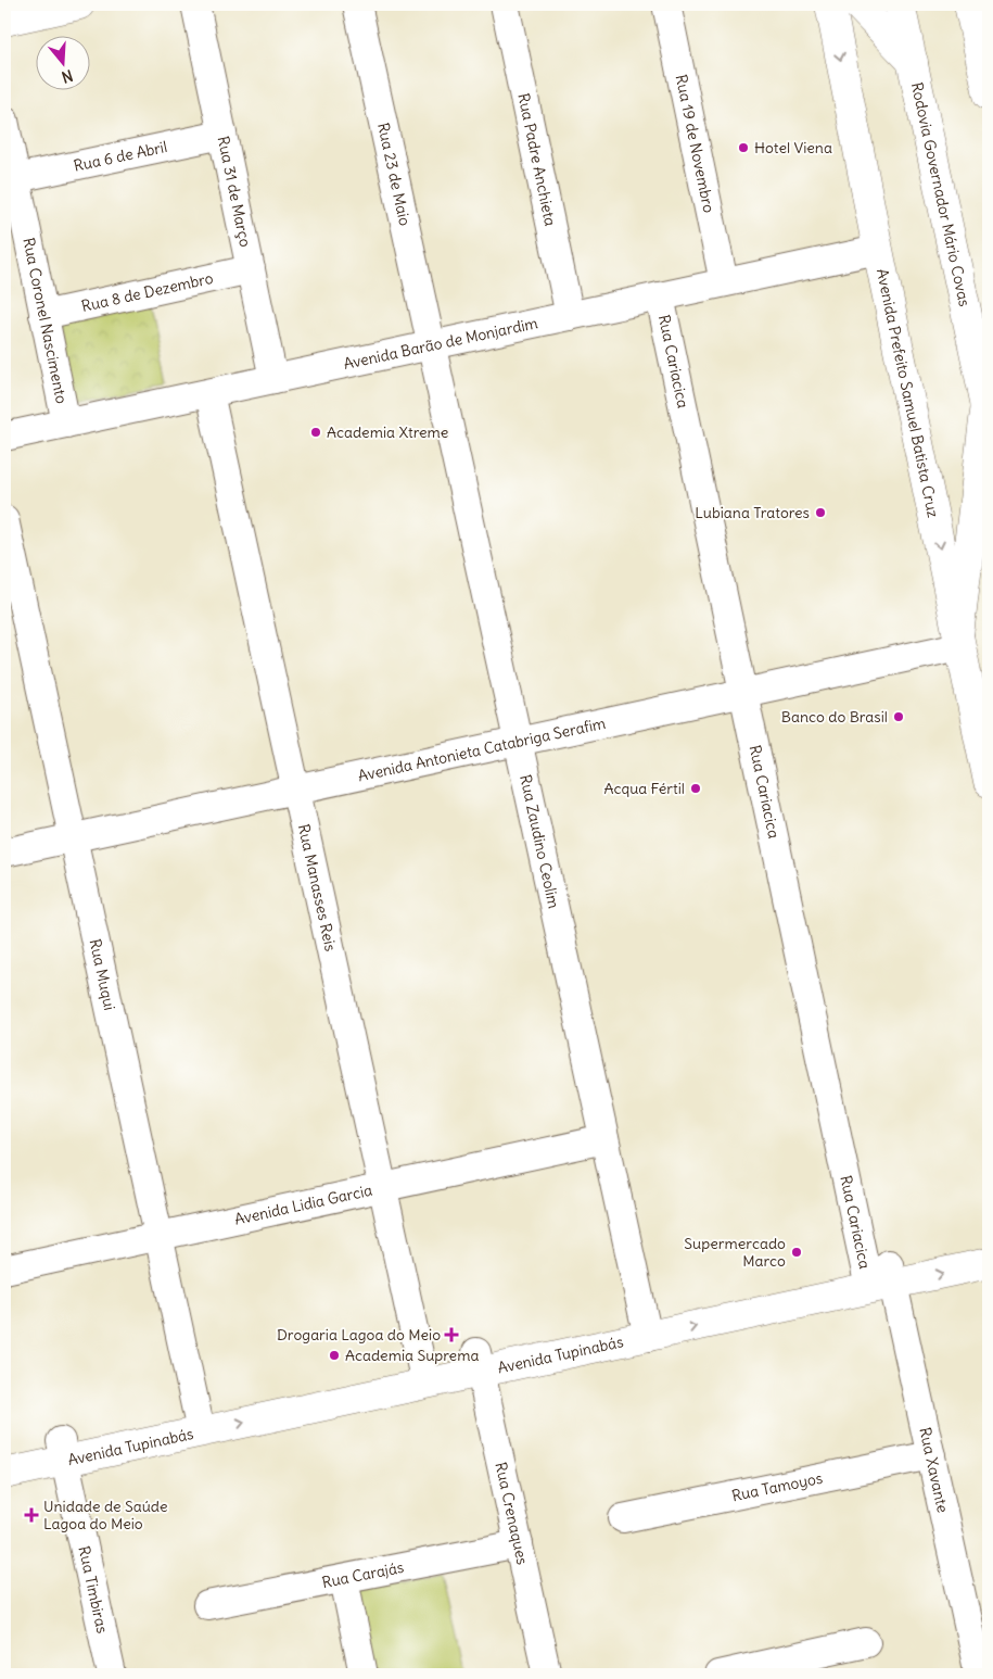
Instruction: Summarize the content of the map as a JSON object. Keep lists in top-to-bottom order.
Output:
{
  "streets": {
    "main road": ["Rodovia Governador Mário Covas", "Avenida Prefeito Samuel Batista Cruz", "Avenida Tupinabás"],
    "street": [
      "Rua 19 de Novembro",
      "Rua 6 de Abril",
      "Rua Padre Anchieta",
      "Rua 23 de Maio",
      "Rua 31 de Março",
      "Rua 8 de Dezembro",
      "Rua Coronel Nascimento",
      "Avenida Barão de Monjardim",
      "Rua Cariacica",
      "Avenida Antonieta Catabriga Serafim",
      "Rua Zaudino Ceolim",
      "Rua Manasses Reis",
      "Rua Muqui",
      "Avenida Lidia Garcia",
      "Rua Xavante",
      "Rua Tamoyos",
      "Rua Crenaques",
      "Rua Carajás",
      "Rua Timbiras"
    ]
  },
  "crossings": [
    ["Rua 19 de Novembro", "Avenida Barão de Monjardim"],
    ["Rua 6 de Abril", "Rua 31 de Março"],
    ["Rua 6 de Abril", "Rua Coronel Nascimento"],
    ["Rua Padre Anchieta", "Avenida Barão de Monjardim"],
    ["Rua 23 de Maio", "Avenida Barão de Monjardim"],
    ["Rua 23 de Maio", "Rua Zaudino Ceolim"],
    ["Rua 31 de Março", "Rua 8 de Dezembro"],
    ["Rua 31 de Março", "Avenida Barão de Monjardim"],
    ["Rodovia Governador Mário Covas", "Avenida Prefeito Samuel Batista Cruz"],
    ["Rodovia Governador Mário Covas", "Avenida Antonieta Catabriga Serafim"],
    ["Rua 8 de Dezembro", "Rua Coronel Nascimento"],
    ["Rua Coronel Nascimento", "Avenida Barão de Monjardim"],
    ["Avenida Barão de Monjardim", "Rua Cariacica"],
    ["Avenida Barão de Monjardim", "Avenida Prefeito Samuel Batista Cruz"],
    ["Avenida Barão de Monjardim", "Rua Zaudino Ceolim"],
    ["Avenida Barão de Monjardim", "Rua Manasses Reis"],
    ["Rua Cariacica", "Avenida Antonieta Catabriga Serafim"],
    ["Rua Cariacica", "Avenida Tupinabás"],
    ["Rua Cariacica", "Rua Xavante"],
    ["Avenida Prefeito Samuel Batista Cruz", "Avenida Antonieta Catabriga Serafim"],
    ["Avenida Antonieta Catabriga Serafim", "Rua Zaudino Ceolim"],
    ["Avenida Antonieta Catabriga Serafim", "Rua Manasses Reis"],
    ["Avenida Antonieta Catabriga Serafim", "Rua Muqui"],
    ["Rua Zaudino Ceolim", "Avenida Lidia Garcia"],
    ["Rua Zaudino Ceolim", "Avenida Tupinabás"],
    ["Rua Manasses Reis", "Avenida Lidia Garcia"],
    ["Rua Manasses Reis", "Avenida Tupinabás"],
    ["Rua Muqui", "Avenida Lidia Garcia"],
    ["Rua Muqui", "Avenida Tupinabás"],
    ["Avenida Tupinabás", "Rua Xavante"],
    ["Avenida Tupinabás", "Rua Crenaques"],
    ["Avenida Tupinabás", "Rua Timbiras"],
    ["Rua Xavante", "Rua Tamoyos"],
    ["Rua Crenaques", "Rua Carajás"]
  ],
  "one_way": ["Avenida Prefeito Samuel Batista Cruz"],
  "places": {
    "other": [
      "Hotel Viena",
      "Academia Xtreme",
      "Lubiana Tratores",
      "Banco do Brasil",
      "Acqua Fértil",
      "Supermercado Marco",
      "Academia Suprema"
    ],
    "health": ["Drogaria Lagoa do Meio", "Unidade de Saúde Lagoa do Meio"]
  },
  "north": "bottom"
}
